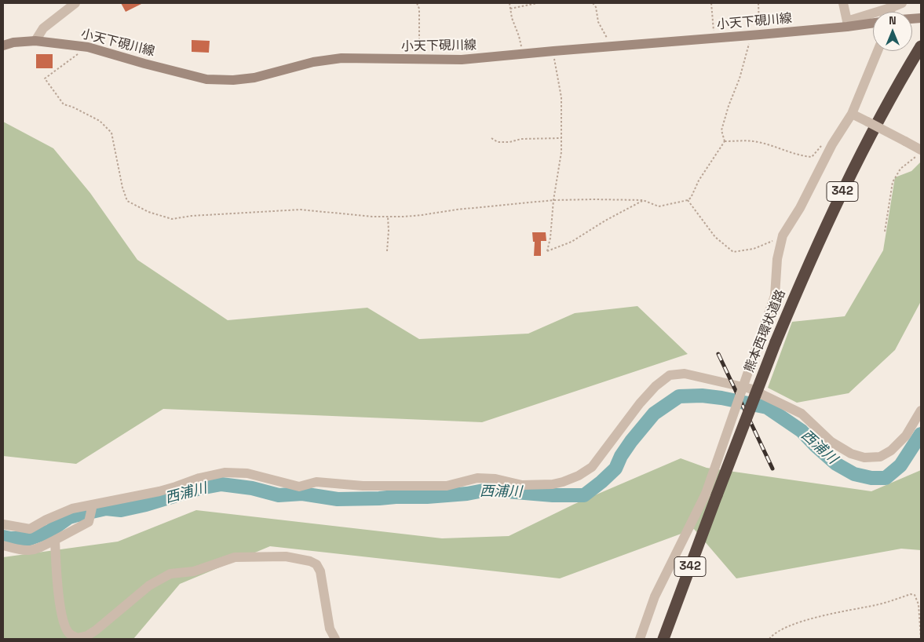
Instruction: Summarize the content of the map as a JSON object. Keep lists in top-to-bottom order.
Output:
{
  "streets": {
    "highway": ["342", "熊本西環状道路"],
    "main road": ["小天下硯川線"]
  },
  "water": ["西浦川"],
  "north": "top"
}
